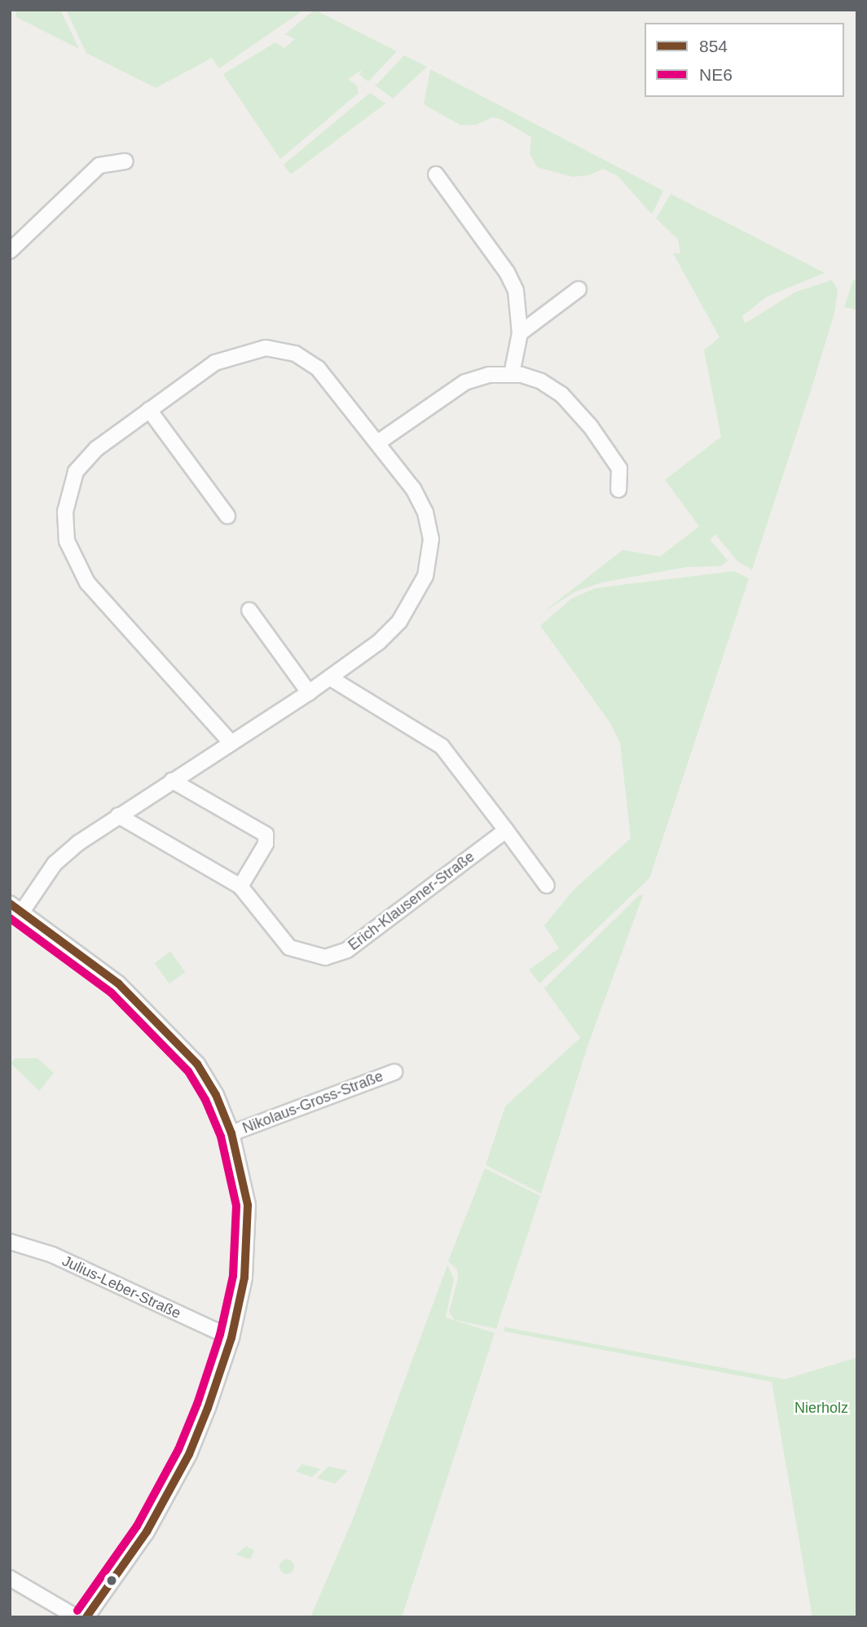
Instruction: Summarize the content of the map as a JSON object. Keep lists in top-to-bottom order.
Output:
{
  "streets": {
    "street": ["Erich-Klausener-Straße", "Nikolaus-Gross-Straße", "Julius-Leber-Straße"]
  },
  "parks": ["Nierholz"],
  "lines": ["transit line 854", "transit line NE6"],
  "legend": ["854", "NE6"]
}
